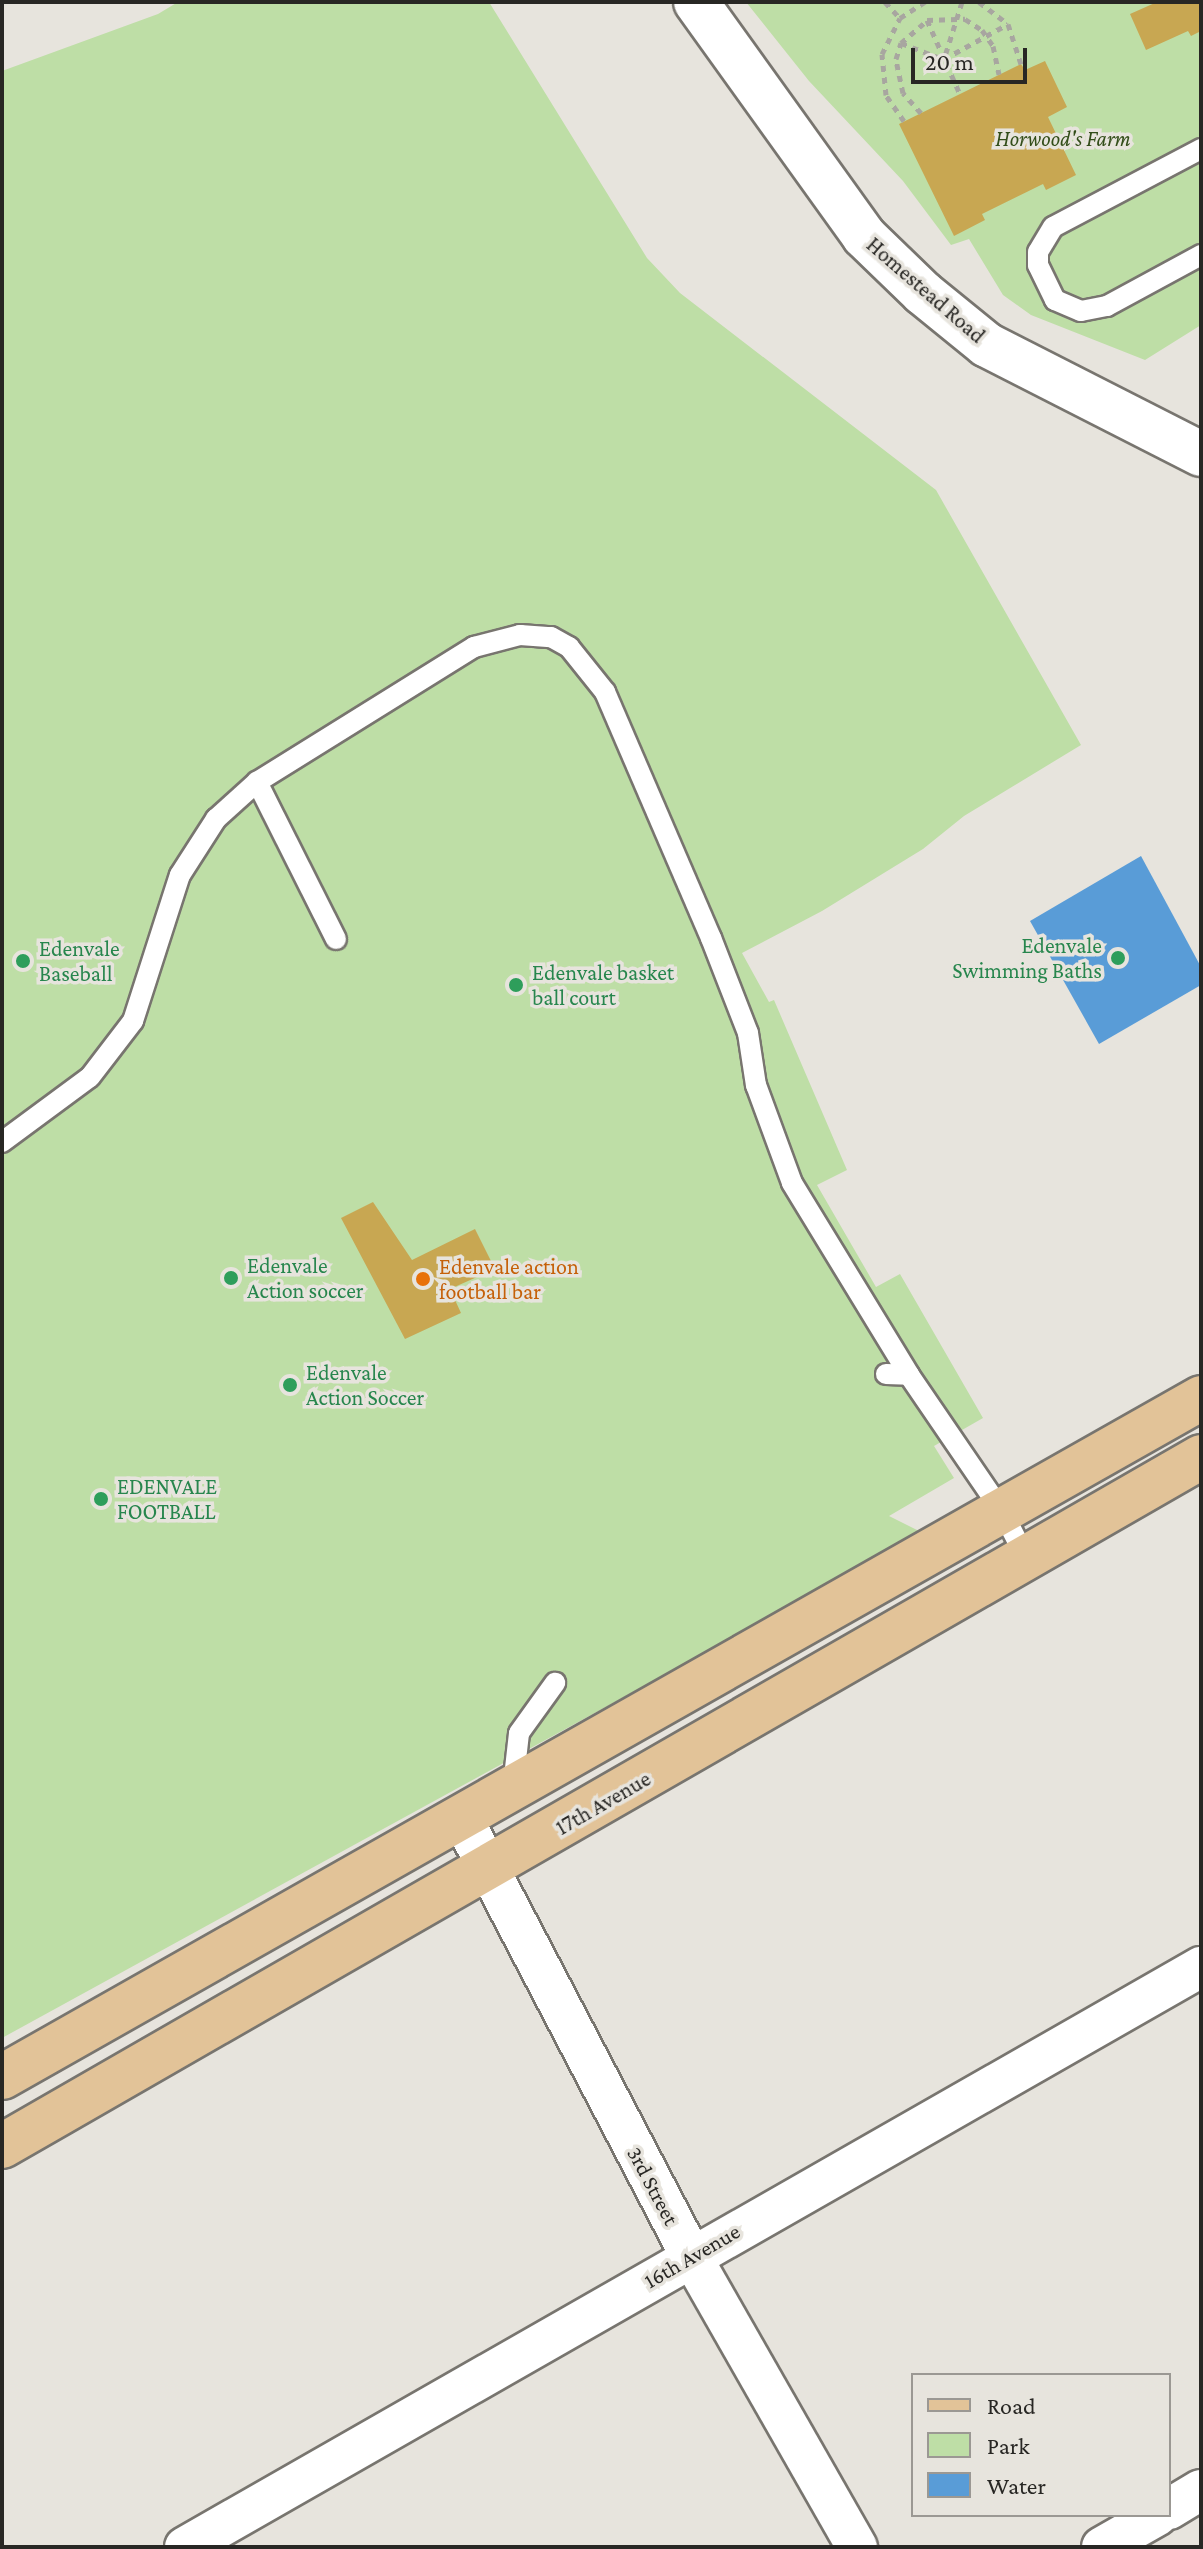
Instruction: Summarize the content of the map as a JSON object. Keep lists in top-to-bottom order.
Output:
{
  "streets": {
    "main road": ["Homestead Road", "17th Avenue"],
    "street": ["3rd Street", "16th Avenue"]
  },
  "crossings": [
    ["17th Avenue", "3rd Street"],
    ["3rd Street", "16th Avenue"]
  ],
  "parks": ["Horwood's Farm"],
  "places": [
    "Edenvale Swimming Baths",
    "Edenvale Baseball",
    "Edenvale basket ball court",
    "Edenvale Action soccer",
    "Edenvale action football bar",
    "Edenvale Action Soccer",
    "EDENVALE FOOTBALL"
  ],
  "legend": ["Road", "Park", "Water"],
  "scale_bar": "20 m"
}
